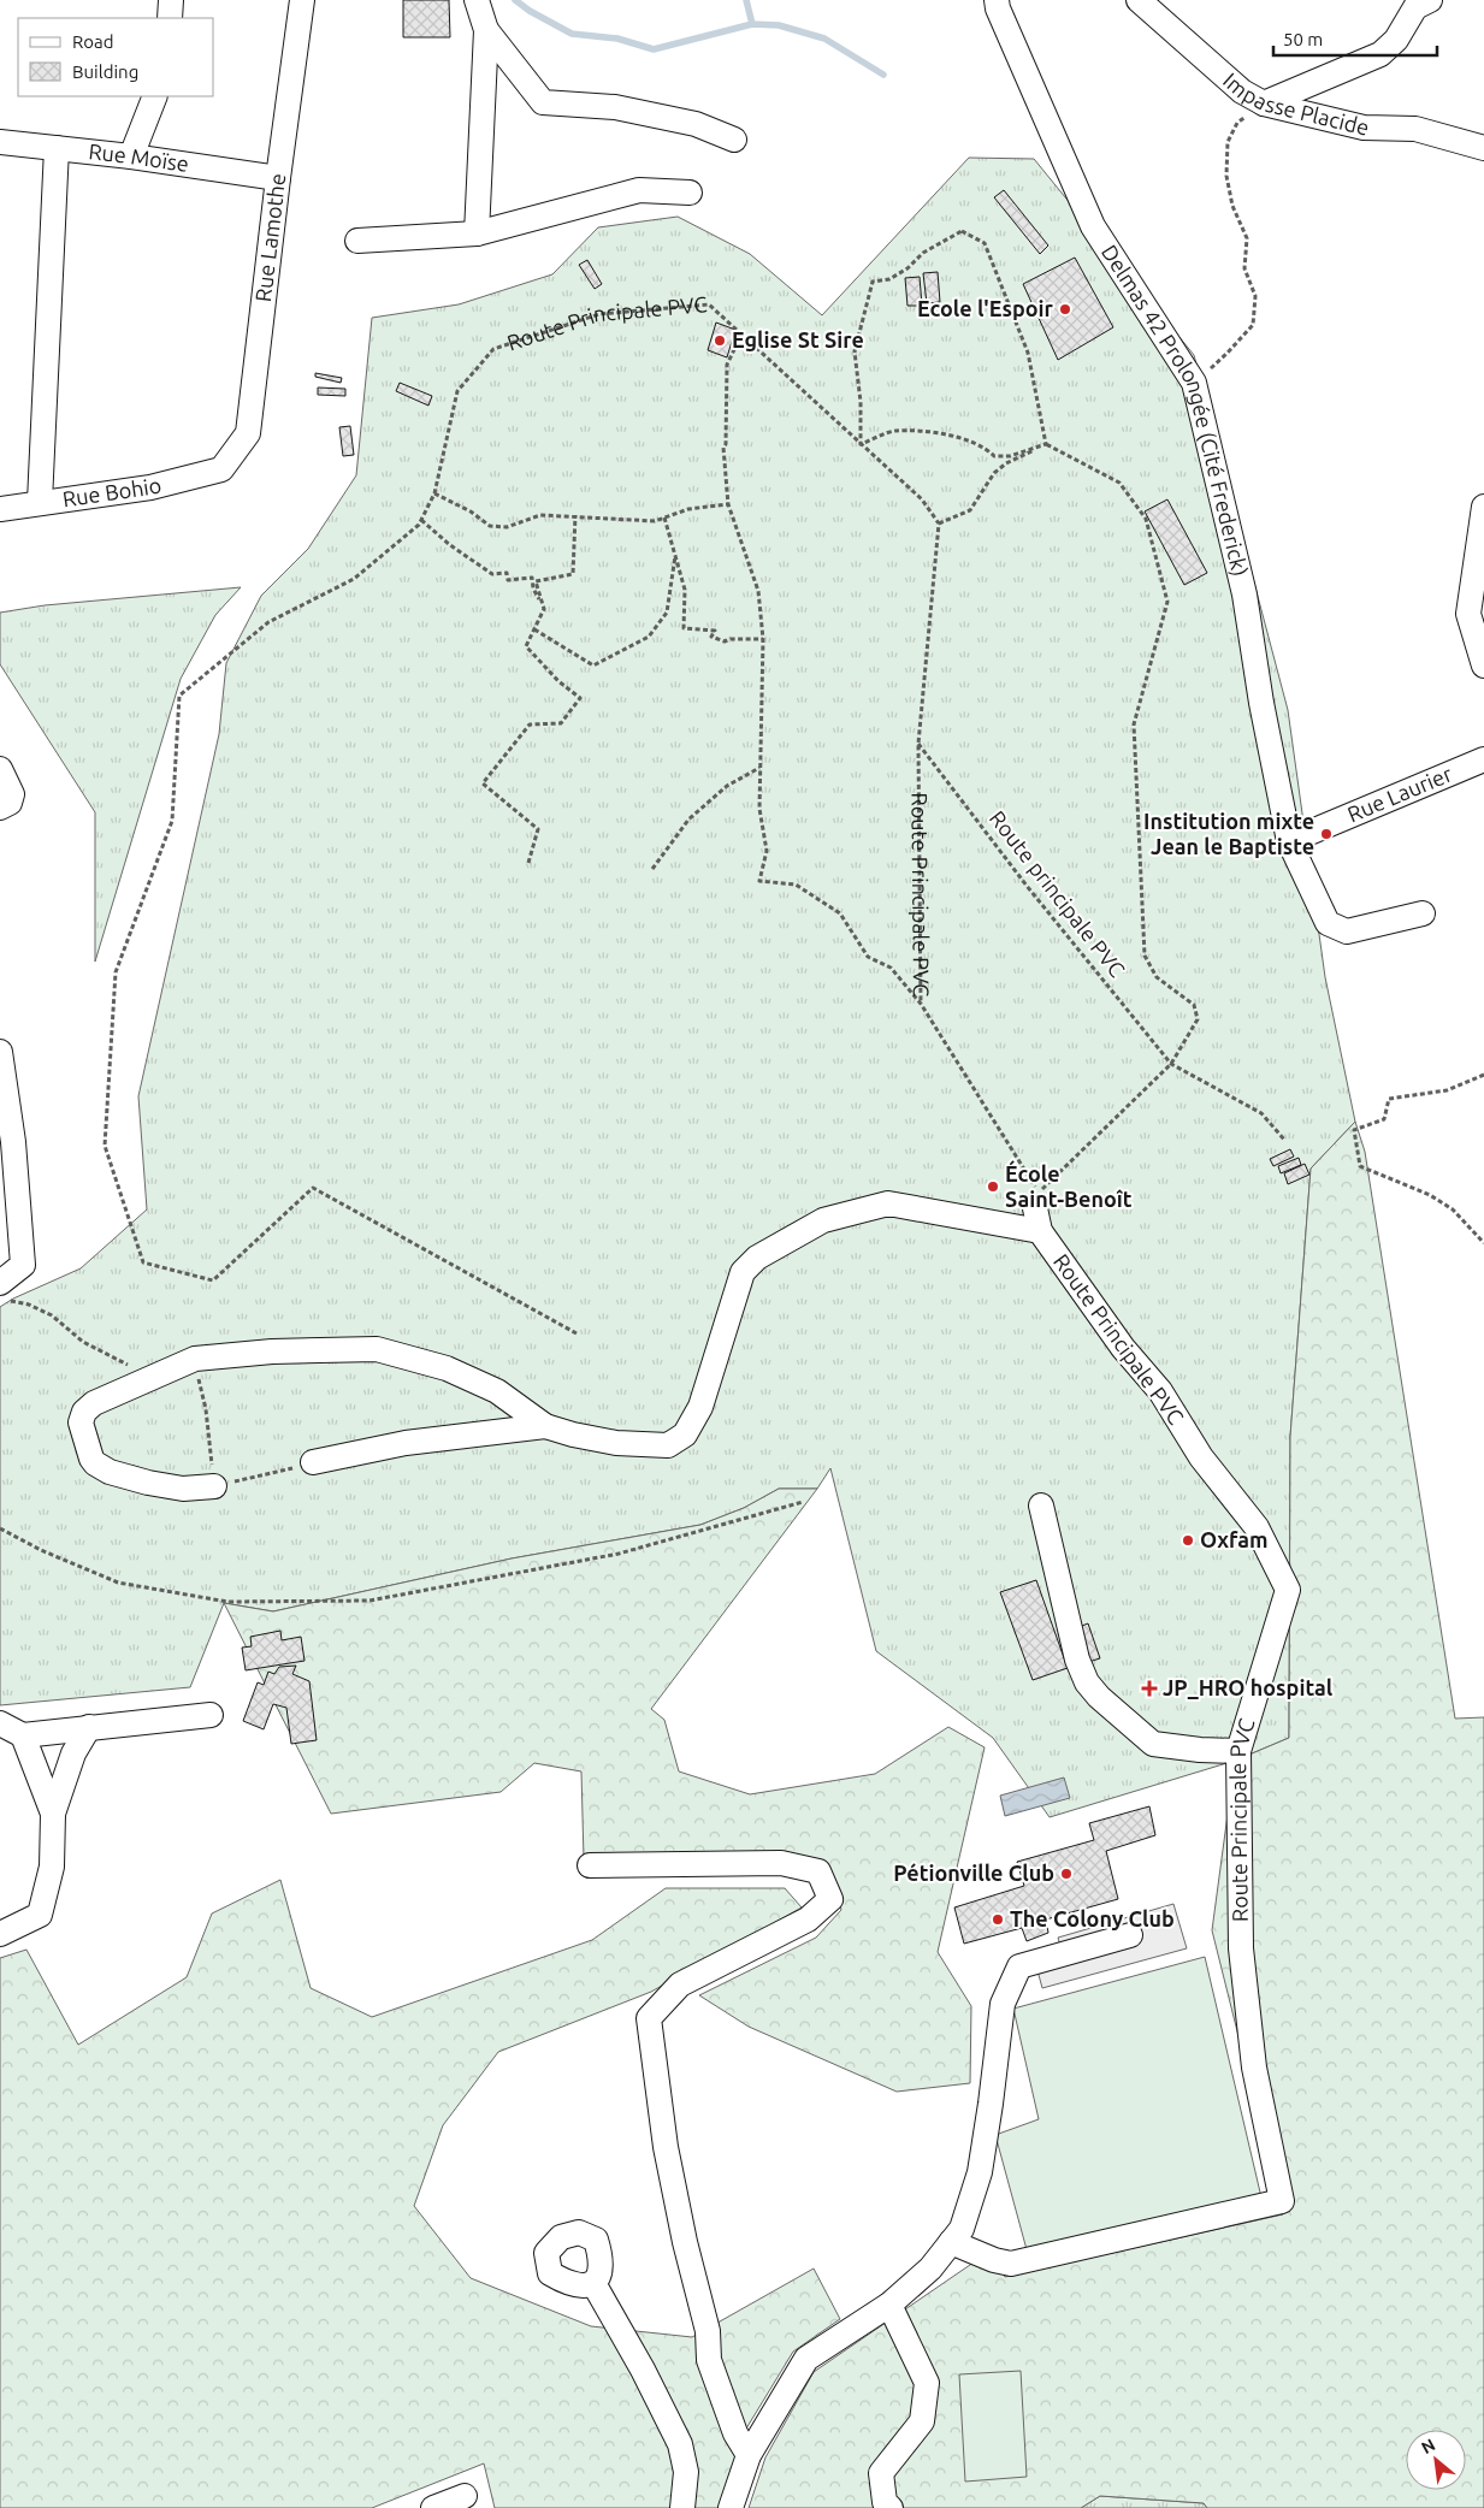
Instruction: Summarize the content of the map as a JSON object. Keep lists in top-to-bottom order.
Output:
{
  "streets": {
    "street": [
      "Impasse Placide",
      "Rue Moïse",
      "Rue Lamothe",
      "Route Principale PVC",
      "Delmas 42 Prolongée (Cité Frederick)",
      "Rue Bohio",
      "Rue Laurier"
    ],
    "path": ["Route principale PVC"]
  },
  "crossings": [
    ["Rue Moïse", "Rue Lamothe"],
    ["Rue Lamothe", "Rue Bohio"],
    ["Route Principale PVC", "Route principale PVC"],
    ["Delmas 42 Prolongée (Cité Frederick)", "Rue Laurier"]
  ],
  "places": {
    "other": [
      "Ecole l'Espoir",
      "Eglise St Sire",
      "Institution mixte Jean le Baptiste",
      "École Saint-Benoît",
      "Oxfam",
      "Pétionville Club",
      "The Colony Club"
    ],
    "health": ["JP_HRO hospital"]
  },
  "legend": ["Road", "Building"],
  "scale_bar": "50 m",
  "north": "top left"
}
